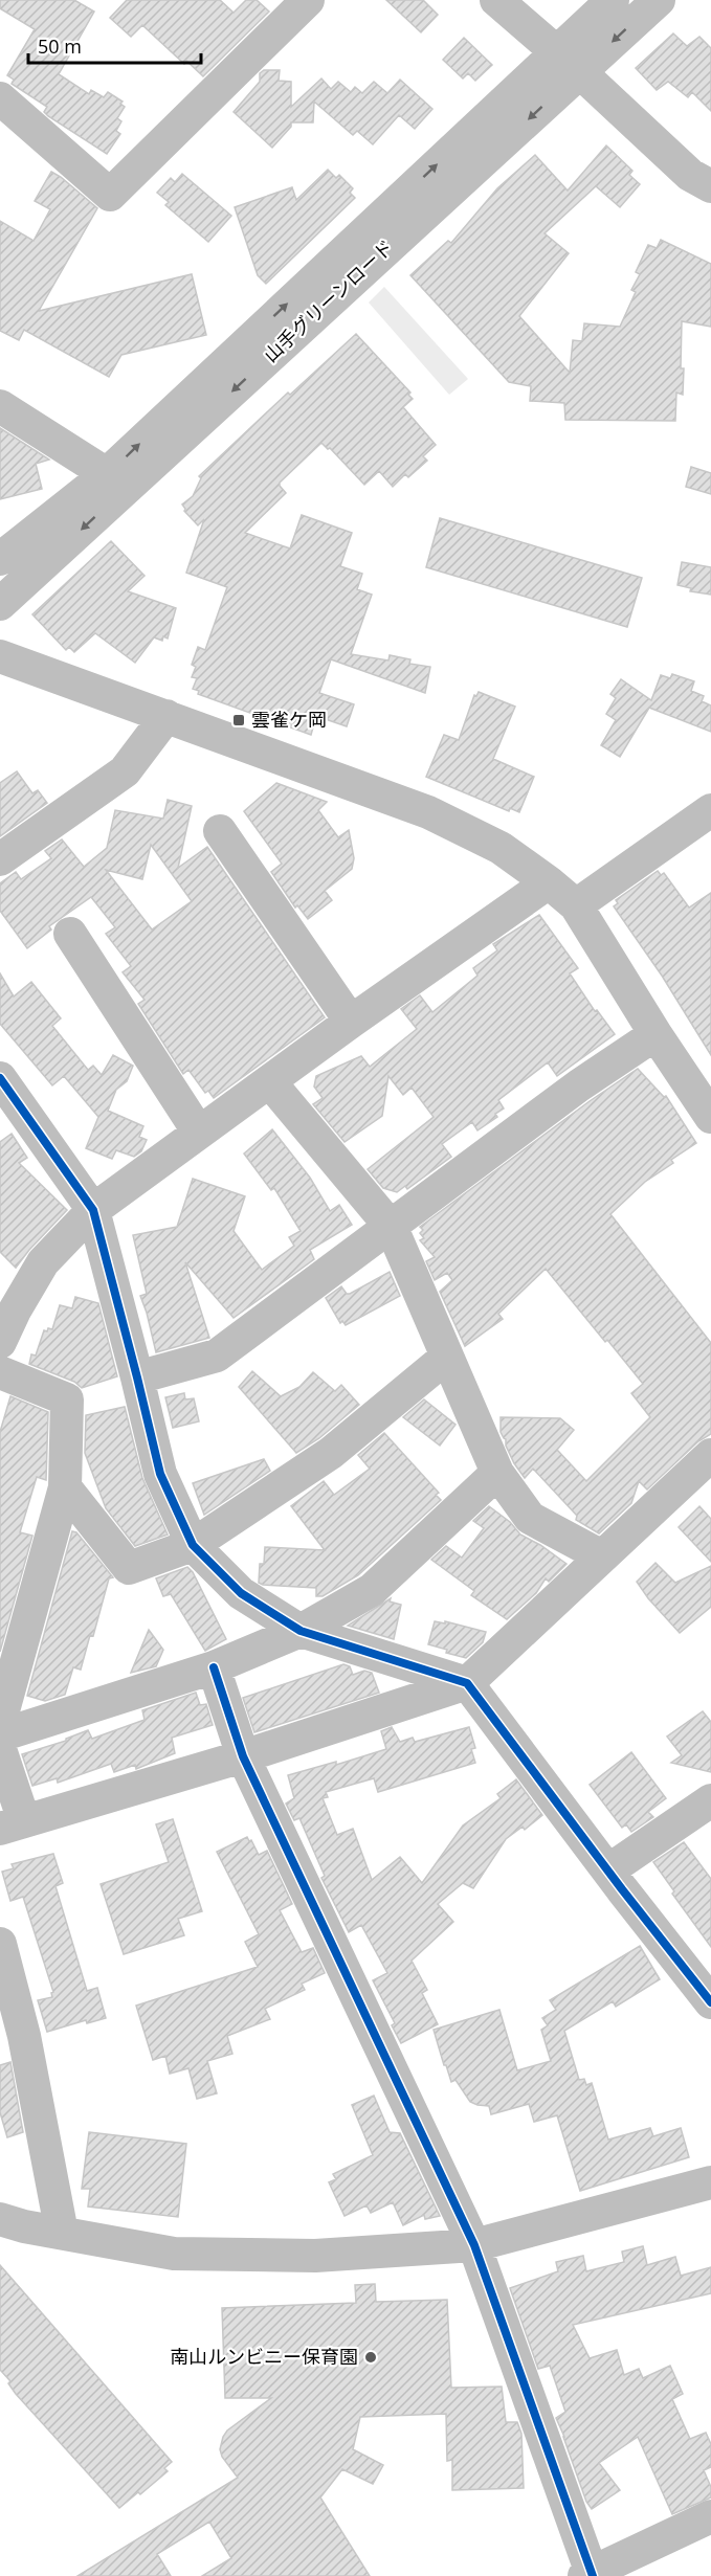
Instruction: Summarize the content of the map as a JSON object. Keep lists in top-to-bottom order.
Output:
{
  "streets": {
    "street": ["山手グリーンロード"]
  },
  "places": {
    "transit": ["雲雀ケ岡"],
    "other": ["南山ルンビニー保育園"]
  },
  "scale_bar": "50 m"
}
